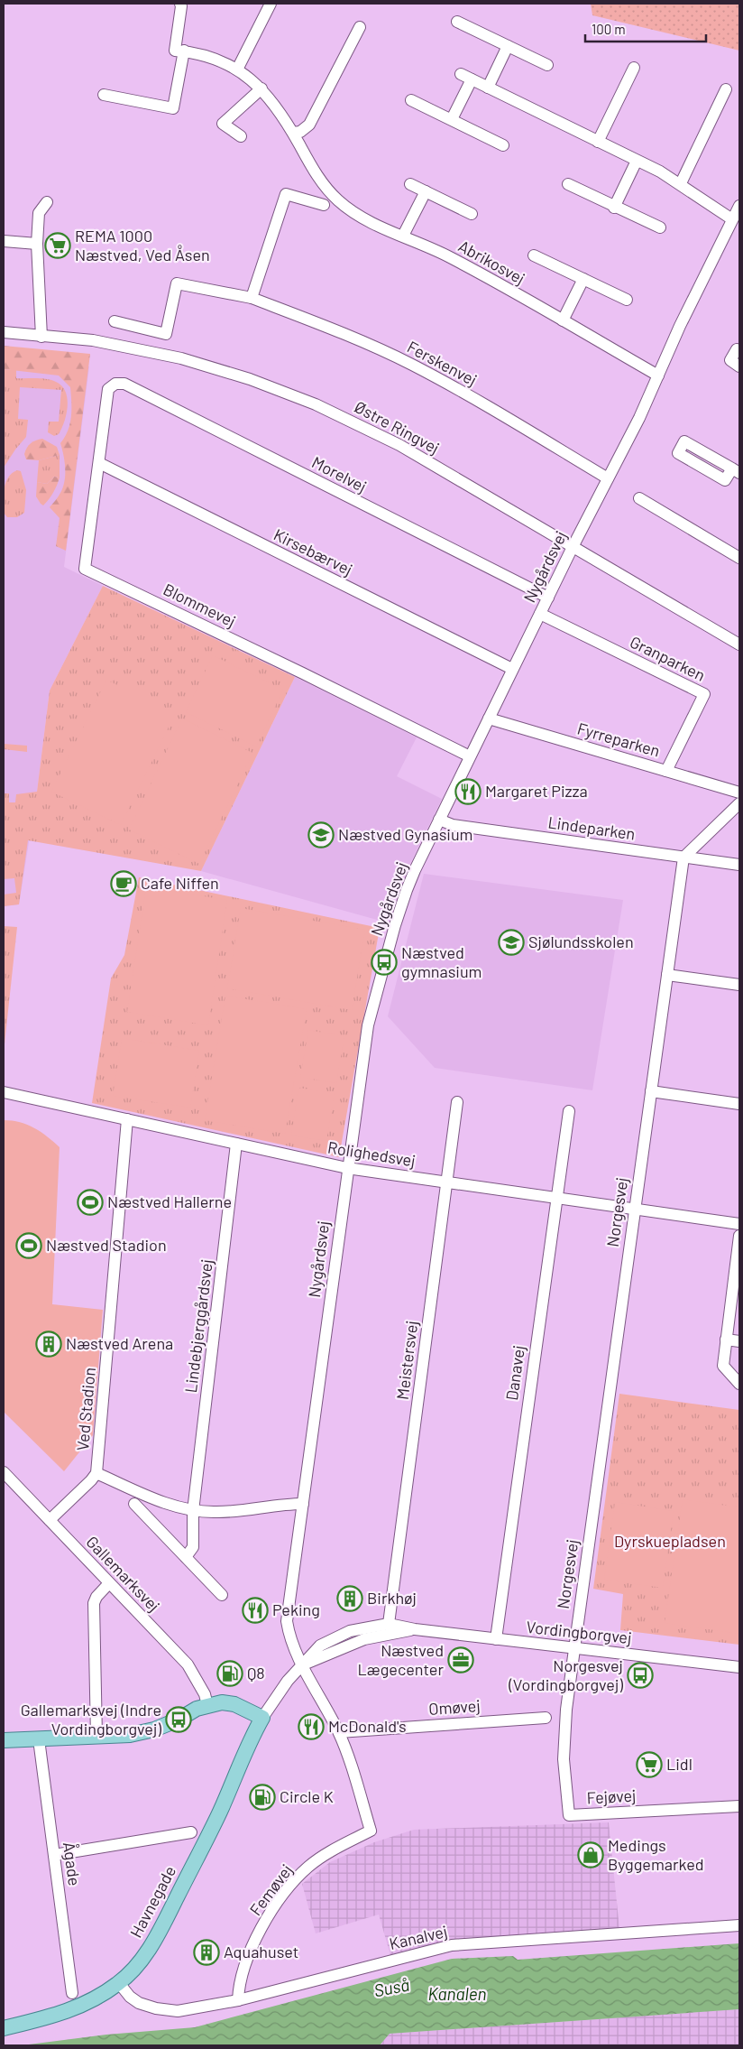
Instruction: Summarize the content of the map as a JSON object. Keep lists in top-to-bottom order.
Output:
{
  "streets": {
    "main road": ["Havnegade"],
    "street": [
      "Abrikosvej",
      "Ferskenvej",
      "Østre Ringvej",
      "Morelvej",
      "Kirsebærvej",
      "Nygårdsvej",
      "Blommevej",
      "Granparken",
      "Fyrreparken",
      "Lindeparken",
      "Rolighedsvej",
      "Norgesvej",
      "Lindebjerggårdsvej",
      "Meistersvej",
      "Danavej",
      "Ved Stadion",
      "Gallemarksvej",
      "Vordingborgvej",
      "Omøvej",
      "Fejøvej",
      "Ågade",
      "Femøvej",
      "Kanalvej"
    ]
  },
  "crossings": [
    ["Abrikosvej", "Nygårdsvej"],
    ["Ferskenvej", "Nygårdsvej"],
    ["Østre Ringvej", "Nygårdsvej"],
    ["Morelvej", "Nygårdsvej"],
    ["Morelvej", "Blommevej"],
    ["Kirsebærvej", "Nygårdsvej"],
    ["Kirsebærvej", "Blommevej"],
    ["Nygårdsvej", "Blommevej"],
    ["Nygårdsvej", "Granparken"],
    ["Nygårdsvej", "Fyrreparken"],
    ["Nygårdsvej", "Lindeparken"],
    ["Nygårdsvej", "Rolighedsvej"],
    ["Nygårdsvej", "Vordingborgvej"],
    ["Nygårdsvej", "Omøvej"],
    ["Nygårdsvej", "Femøvej"],
    ["Granparken", "Fyrreparken"],
    ["Lindeparken", "Norgesvej"],
    ["Rolighedsvej", "Norgesvej"],
    ["Rolighedsvej", "Lindebjerggårdsvej"],
    ["Rolighedsvej", "Meistersvej"],
    ["Rolighedsvej", "Danavej"],
    ["Rolighedsvej", "Ved Stadion"],
    ["Norgesvej", "Vordingborgvej"],
    ["Norgesvej", "Fejøvej"],
    ["Meistersvej", "Vordingborgvej"],
    ["Danavej", "Vordingborgvej"],
    ["Ved Stadion", "Gallemarksvej"],
    ["Vordingborgvej", "Fejøvej"],
    ["Vordingborgvej", "Havnegade"],
    ["Femøvej", "Kanalvej"],
    ["Havnegade", "Kanalvej"]
  ],
  "water": ["Suså", "Kanalen"],
  "parks": ["Dyrskuepladsen"],
  "places": {
    "supermarket": ["REMA 1000 Næstved, Ved Åsen", "Lidl"],
    "restaurant": ["Margaret Pizza", "Peking", "McDonald's"],
    "school or university": ["Næstved Gynasium", "Sjølundsskolen"],
    "cafe": ["Cafe Niffen"],
    "bus stop": ["Næstved gymnasium", "Norgesvej (Vordingborgvej)", "Gallemarksvej (Indre Vordingborgvej)"],
    "sports": ["Næstved Hallerne", "Næstved Stadion"],
    "building": ["Næstved Arena", "Birkhøj", "Aquahuset"],
    "office": ["Næstved Lægecenter"],
    "fuel station": ["Q8", "Circle K"],
    "shop": ["Medings Byggemarked"]
  },
  "scale_bar": "100 m"
}
